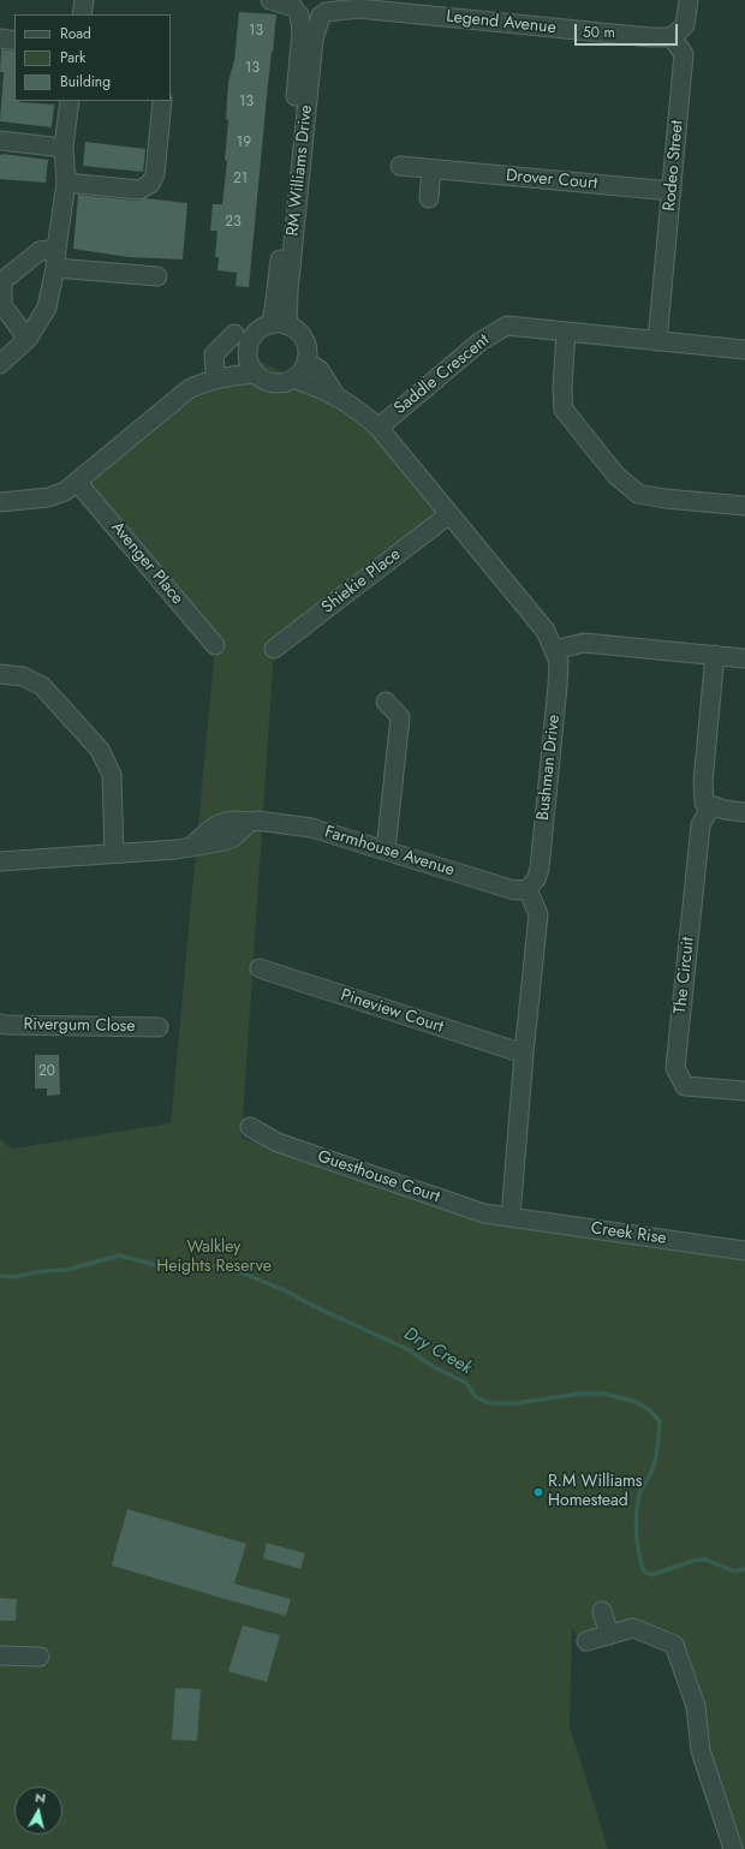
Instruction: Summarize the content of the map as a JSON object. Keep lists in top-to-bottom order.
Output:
{
  "streets": {
    "street": [
      "Legend Avenue",
      "Rodeo Street",
      "RM Williams Drive",
      "Drover Court",
      "Saddle Crescent",
      "Avenger Place",
      "Shiekie Place",
      "Bushman Drive",
      "Farmhouse Avenue",
      "The Circuit",
      "Pineview Court",
      "Rivergum Close",
      "Guesthouse Court",
      "Creek Rise"
    ]
  },
  "crossings": [
    ["Legend Avenue", "Rodeo Street"],
    ["Legend Avenue", "RM Williams Drive"],
    ["Rodeo Street", "Drover Court"],
    ["Rodeo Street", "Saddle Crescent"],
    ["RM Williams Drive", "Bushman Drive"],
    ["Saddle Crescent", "Bushman Drive"],
    ["Shiekie Place", "Bushman Drive"],
    ["Bushman Drive", "Farmhouse Avenue"],
    ["Guesthouse Court", "Creek Rise"]
  ],
  "water": ["Dry Creek"],
  "parks": ["Walkley Heights Reserve"],
  "places": ["R.M Williams Homestead"],
  "house_numbers": [
    "13",
    "13",
    "13",
    "19",
    "21",
    "23",
    "20"
  ],
  "legend": ["Road", "Park", "Building"],
  "scale_bar": "50 m",
  "north": "top"
}
